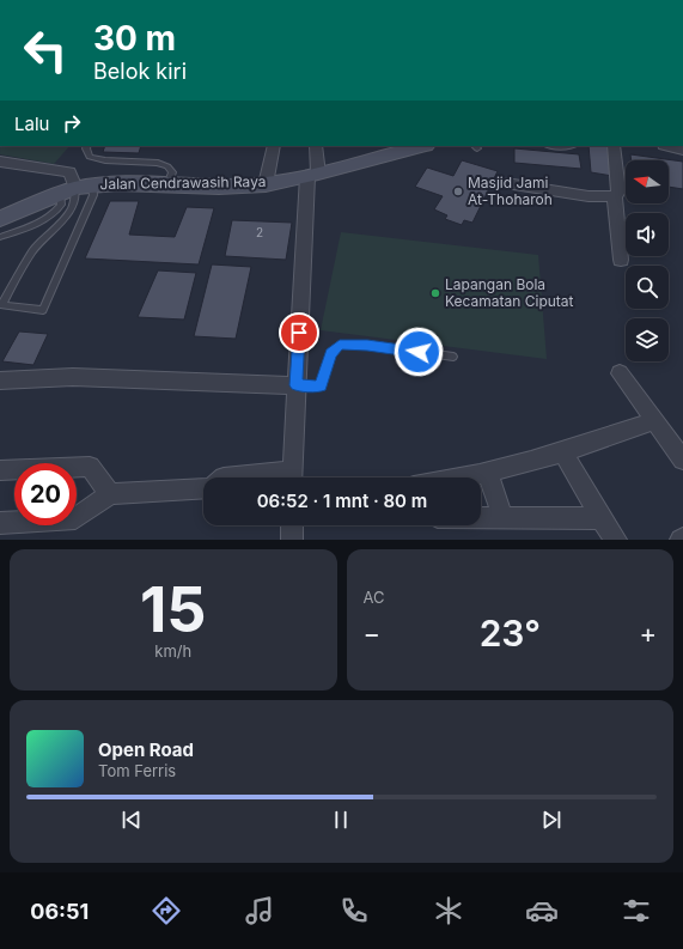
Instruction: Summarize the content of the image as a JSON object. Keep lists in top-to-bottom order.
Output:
{
  "streets": {
    "main road": ["Jalan Cendrawasih Raya"]
  },
  "places": ["Masjid Jami At-Thoharoh", "Lapangan Bola Kecamatan Ciputat"],
  "house_numbers": ["2"],
  "north": "left",
  "page": {
    "turn": ["30 m", "Belok kiri"],
    "then": "Lalu",
    "limit": "20",
    "trip": "06:52 · 1 mnt · 80 m",
    "tile": [
      ["15", "km/h"],
      "AC"
    ],
    "heat": ["−", "23°", "+"],
    "song": ["Open Road", "Tom Ferris"],
    "tabs": "06:51"
  }
}
